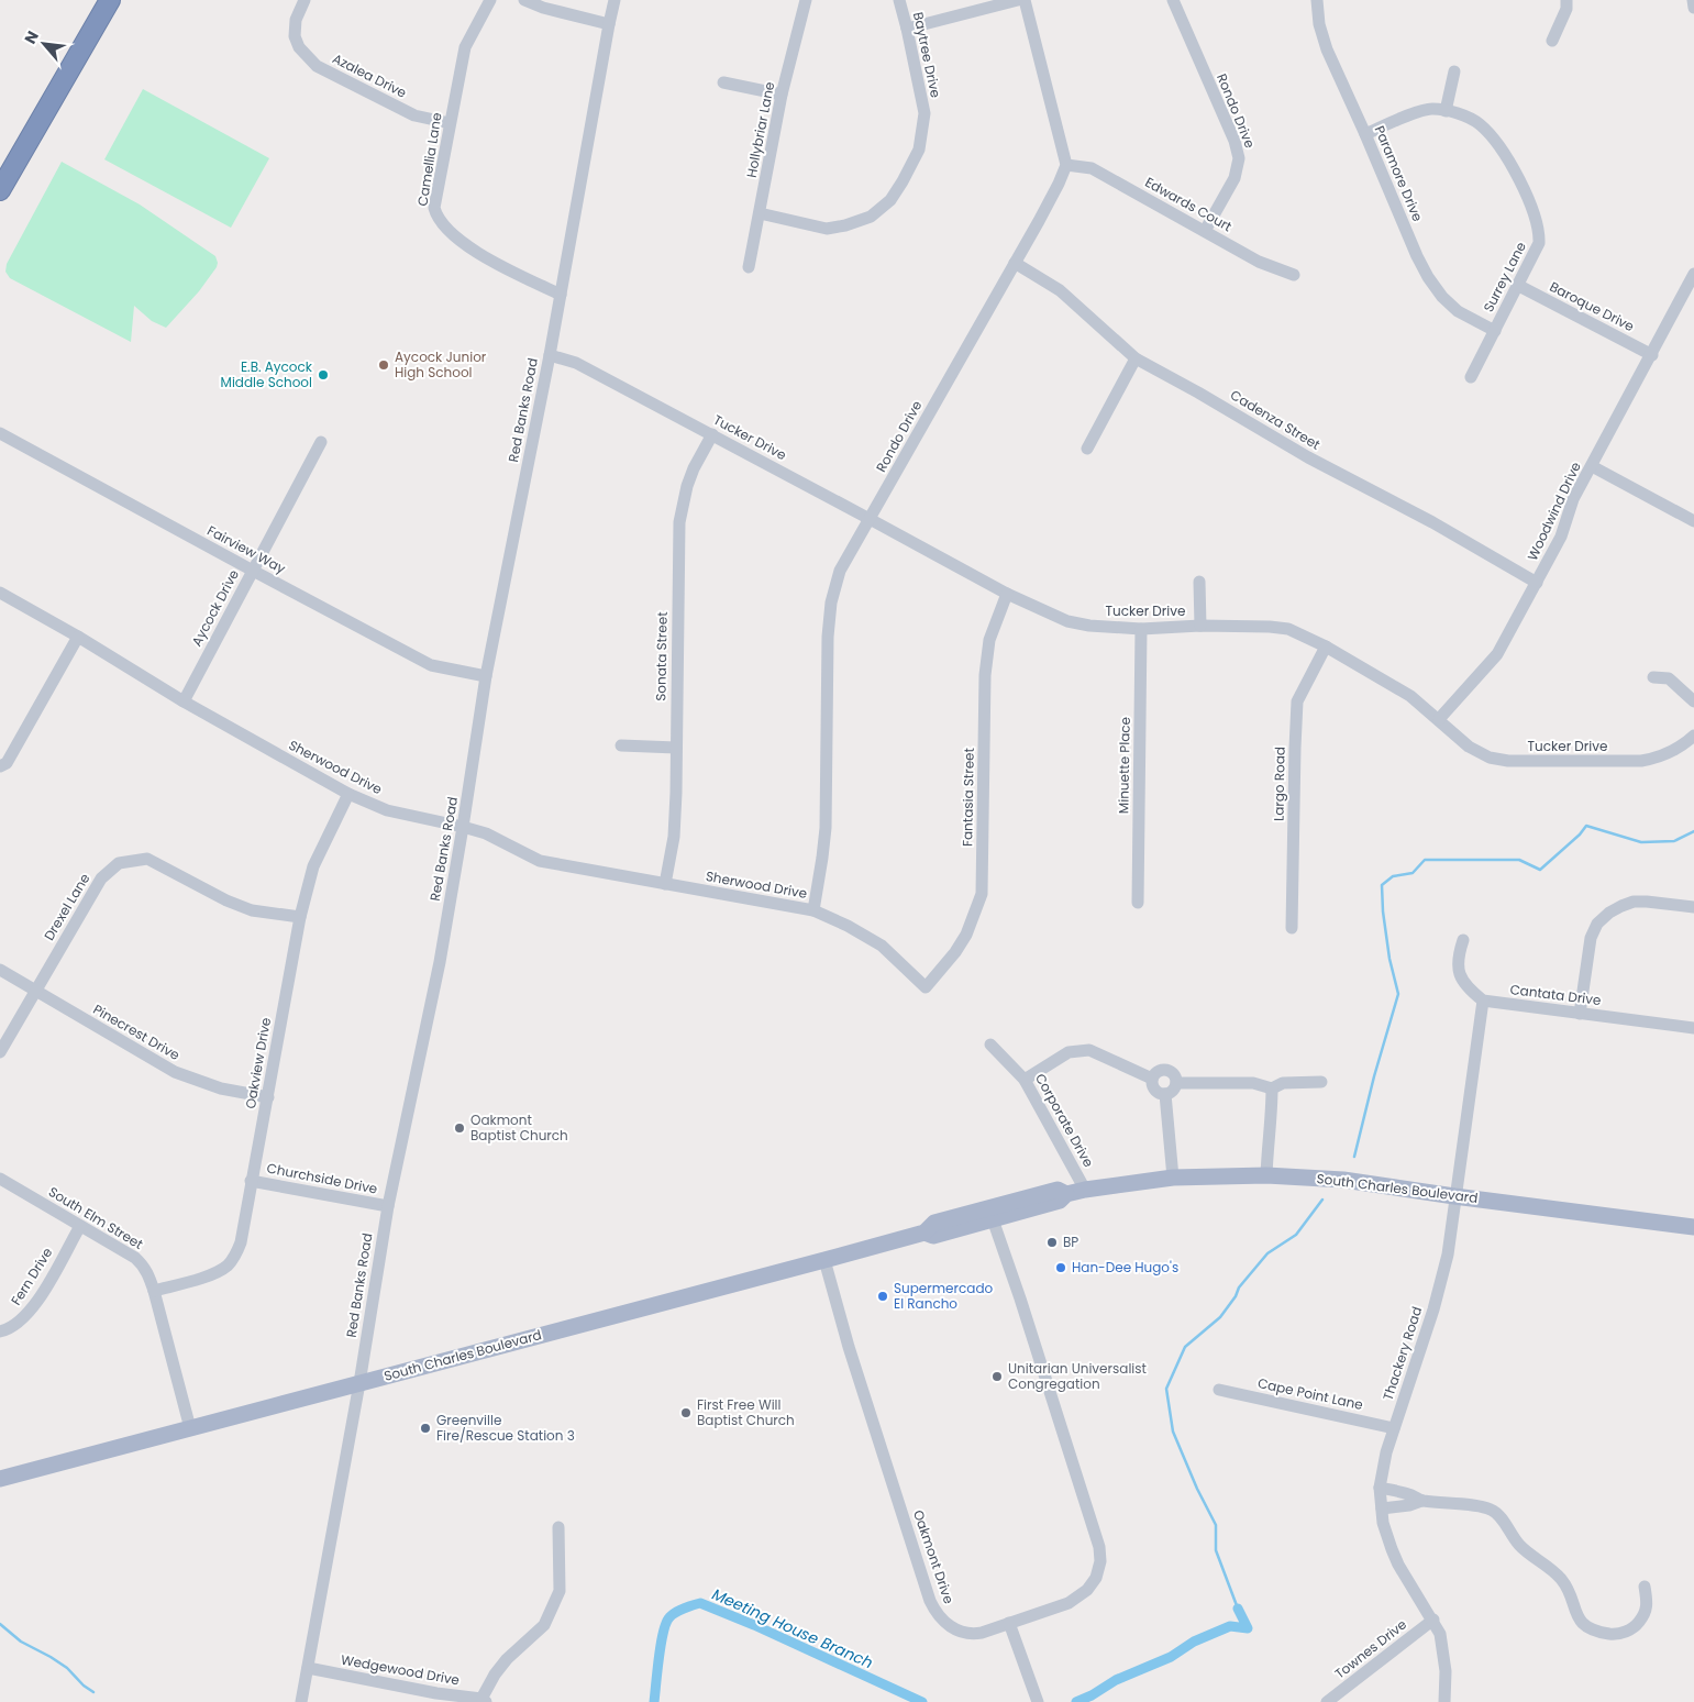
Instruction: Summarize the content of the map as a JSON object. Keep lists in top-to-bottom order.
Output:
{
  "streets": {
    "main road": ["South Charles Boulevard"],
    "street": [
      "Baytree Drive",
      "Azalea Drive",
      "Rondo Drive",
      "Hollybriar Lane",
      "Camellia Lane",
      "Paramore Drive",
      "Edwards Court",
      "Surrey Lane",
      "Baroque Drive",
      "Red Banks Road",
      "Cadenza Street",
      "Tucker Drive",
      "Woodwind Drive",
      "Fairview Way",
      "Aycock Drive",
      "Sonata Street",
      "Minuette Place",
      "Sherwood Drive",
      "Largo Road",
      "Fantasia Street",
      "Drexel Lane",
      "Cantata Drive",
      "Pinecrest Drive",
      "Oakview Drive",
      "Corporate Drive",
      "Churchside Drive",
      "South Elm Street",
      "Fern Drive",
      "Thackery Road",
      "Cape Point Lane",
      "Oakmont Drive",
      "Townes Drive",
      "Wedgewood Drive"
    ]
  },
  "crossings": [
    ["Baytree Drive", "Hollybriar Lane"],
    ["Azalea Drive", "Camellia Lane"],
    ["Rondo Drive", "Edwards Court"],
    ["Rondo Drive", "Cadenza Street"],
    ["Rondo Drive", "Tucker Drive"],
    ["Rondo Drive", "Sherwood Drive"],
    ["Camellia Lane", "Red Banks Road"],
    ["Paramore Drive", "Surrey Lane"],
    ["Surrey Lane", "Baroque Drive"],
    ["Baroque Drive", "Woodwind Drive"],
    ["Red Banks Road", "Tucker Drive"],
    ["Red Banks Road", "Fairview Way"],
    ["Red Banks Road", "Sherwood Drive"],
    ["Red Banks Road", "Churchside Drive"],
    ["Red Banks Road", "South Charles Boulevard"],
    ["Red Banks Road", "Wedgewood Drive"],
    ["Cadenza Street", "Woodwind Drive"],
    ["Tucker Drive", "Woodwind Drive"],
    ["Tucker Drive", "Sonata Street"],
    ["Tucker Drive", "Minuette Place"],
    ["Tucker Drive", "Largo Road"],
    ["Tucker Drive", "Fantasia Street"],
    ["Fairview Way", "Aycock Drive"],
    ["Aycock Drive", "Sherwood Drive"],
    ["Sonata Street", "Sherwood Drive"],
    ["Sherwood Drive", "Fantasia Street"],
    ["Sherwood Drive", "Oakview Drive"],
    ["Drexel Lane", "Pinecrest Drive"],
    ["Drexel Lane", "Oakview Drive"],
    ["Cantata Drive", "Thackery Road"],
    ["Pinecrest Drive", "Oakview Drive"],
    ["Oakview Drive", "Churchside Drive"],
    ["Oakview Drive", "South Elm Street"],
    ["Corporate Drive", "South Charles Boulevard"],
    ["South Charles Boulevard", "South Elm Street"],
    ["South Charles Boulevard", "Thackery Road"],
    ["South Charles Boulevard", "Oakmont Drive"],
    ["South Elm Street", "Fern Drive"],
    ["Thackery Road", "Cape Point Lane"],
    ["Thackery Road", "Townes Drive"]
  ],
  "water": ["Meeting House Branch"],
  "places": [
    "Aycock Junior High School",
    "E.B. Aycock Middle School",
    "Oakmont Baptist Church",
    "BP",
    "Han-Dee Hugo's",
    "Supermercado El Rancho",
    "Unitarian Universalist Congregation",
    "First Free Will Baptist Church",
    "Greenville Fire/Rescue Station 3"
  ],
  "north": "top left"
}
